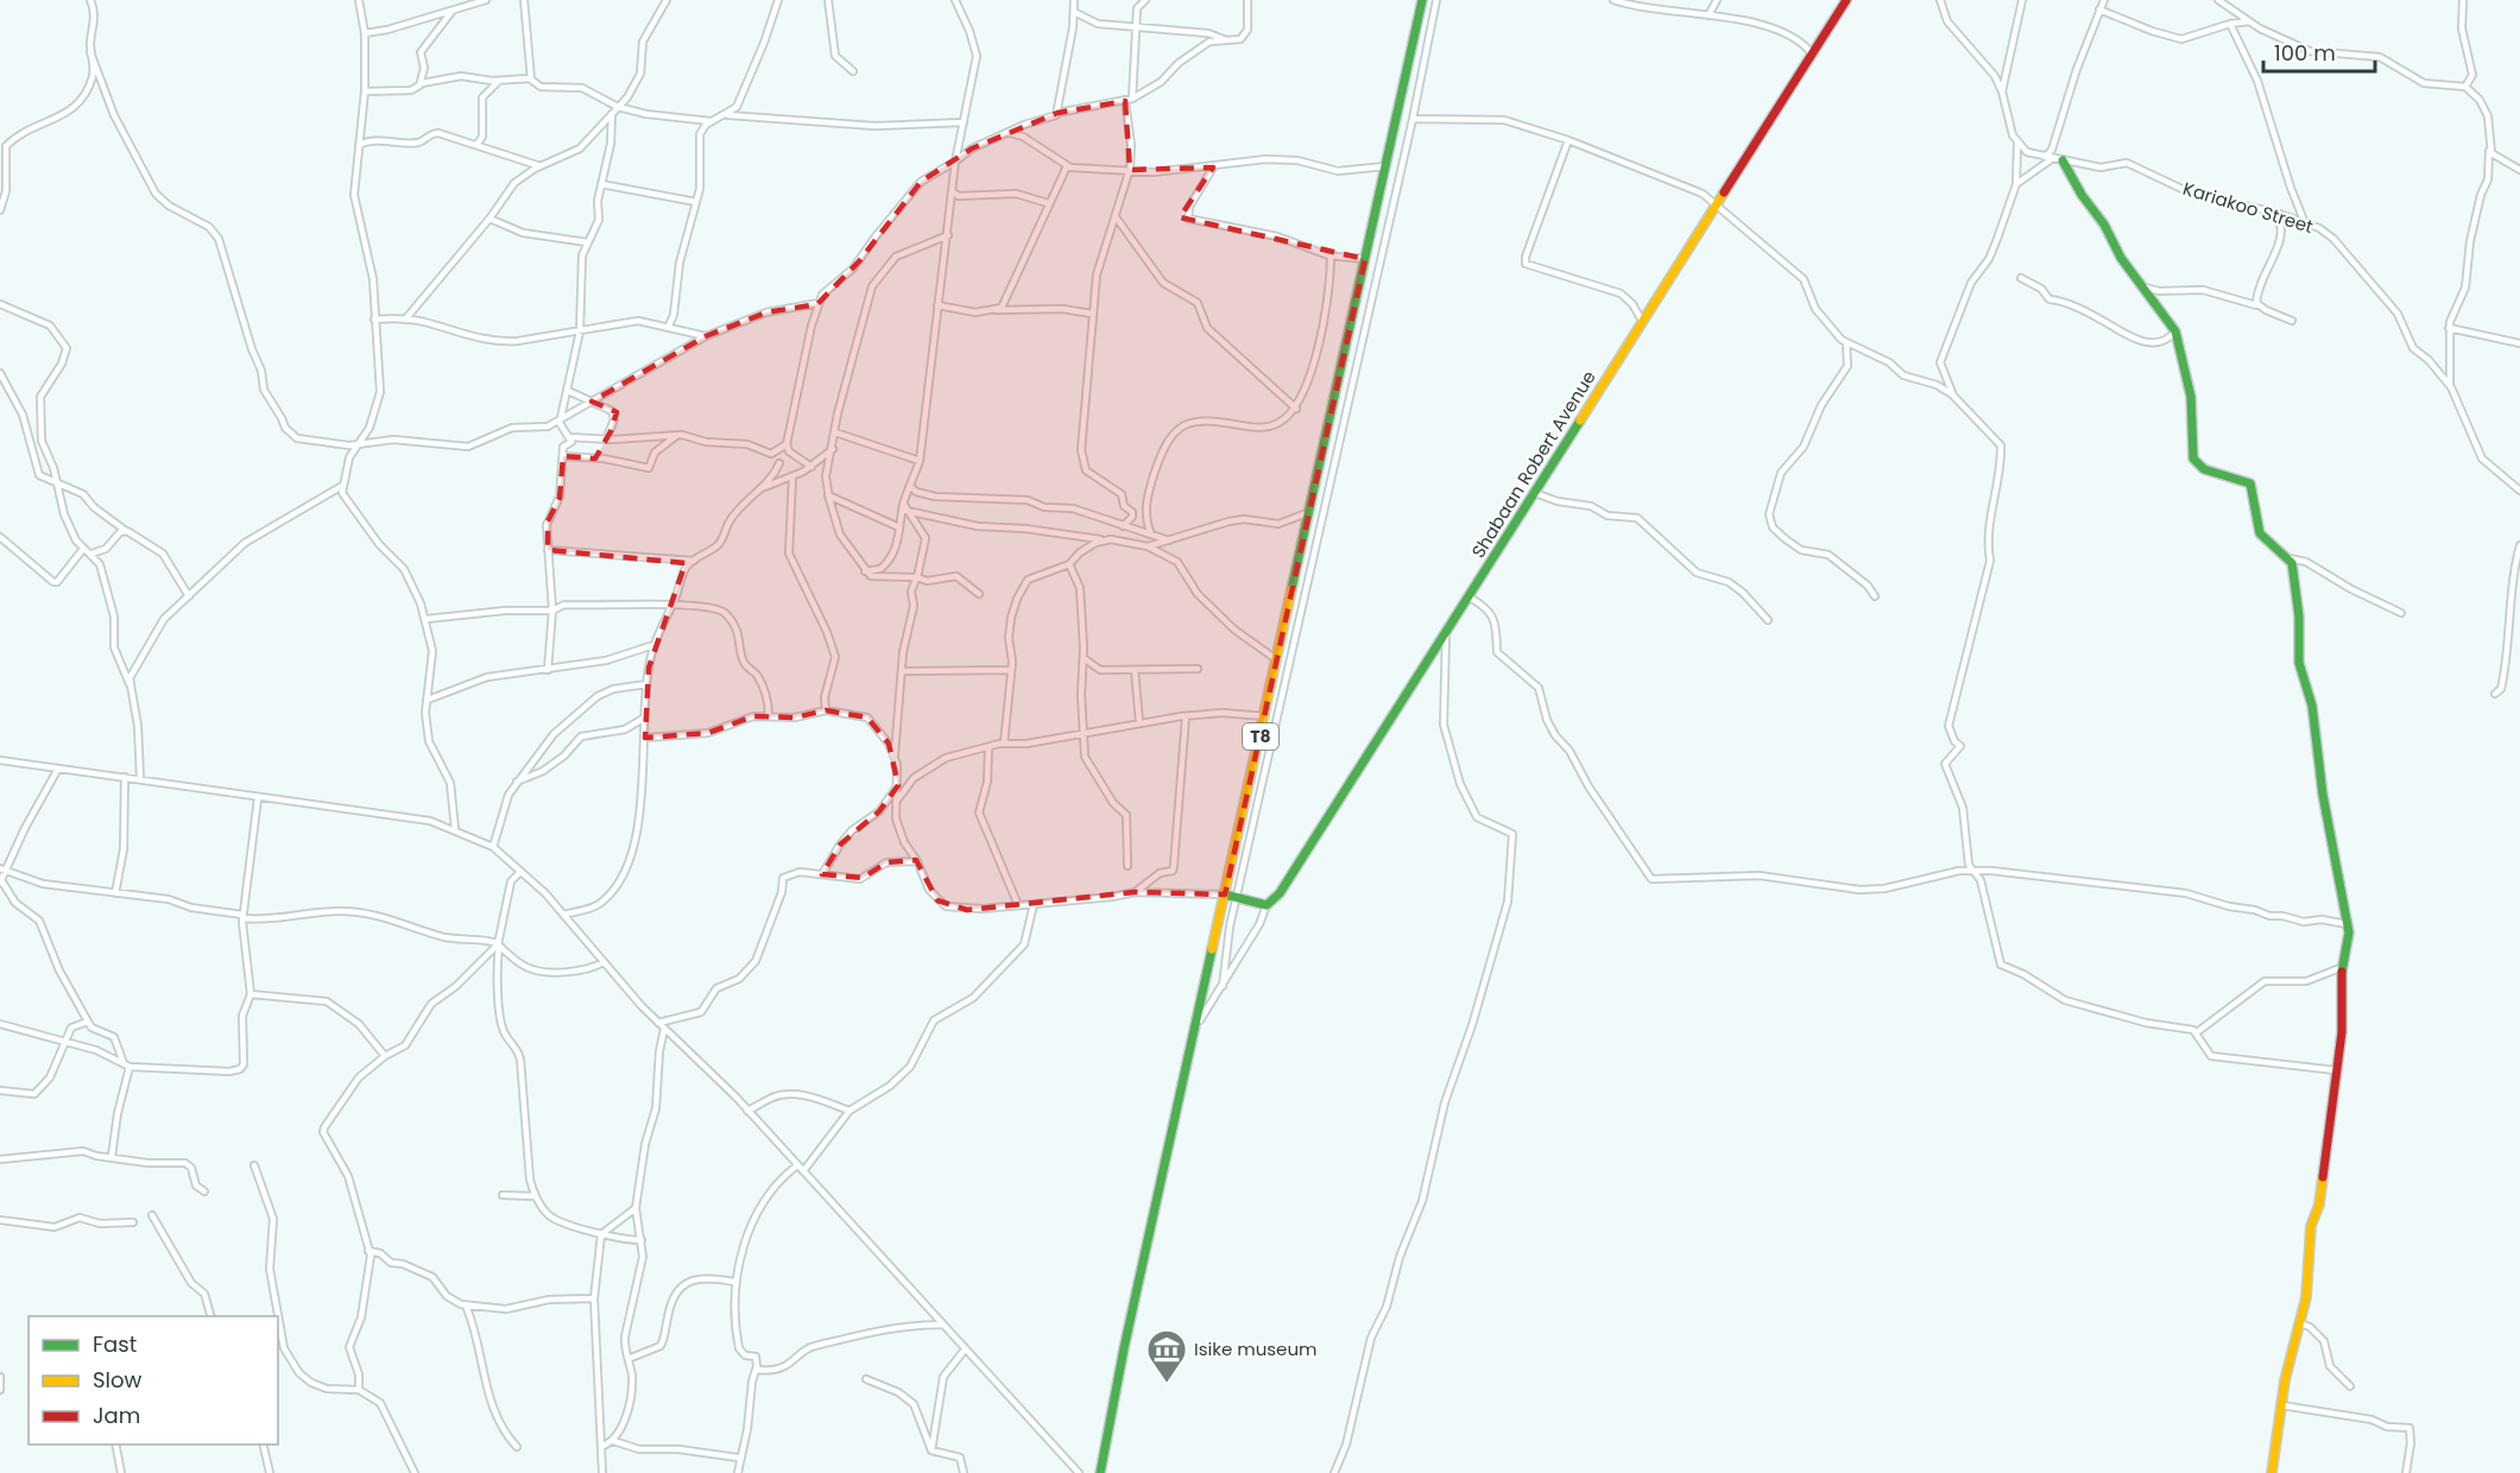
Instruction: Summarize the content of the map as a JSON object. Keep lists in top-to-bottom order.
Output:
{
  "streets": {
    "main road": ["Shabaan Robert Avenue", "T8"],
    "street": ["Kariakoo Street"]
  },
  "places": {
    "museum": ["Isike museum"]
  },
  "legend": ["Fast", "Slow", "Jam"],
  "scale_bar": "100 m"
}
